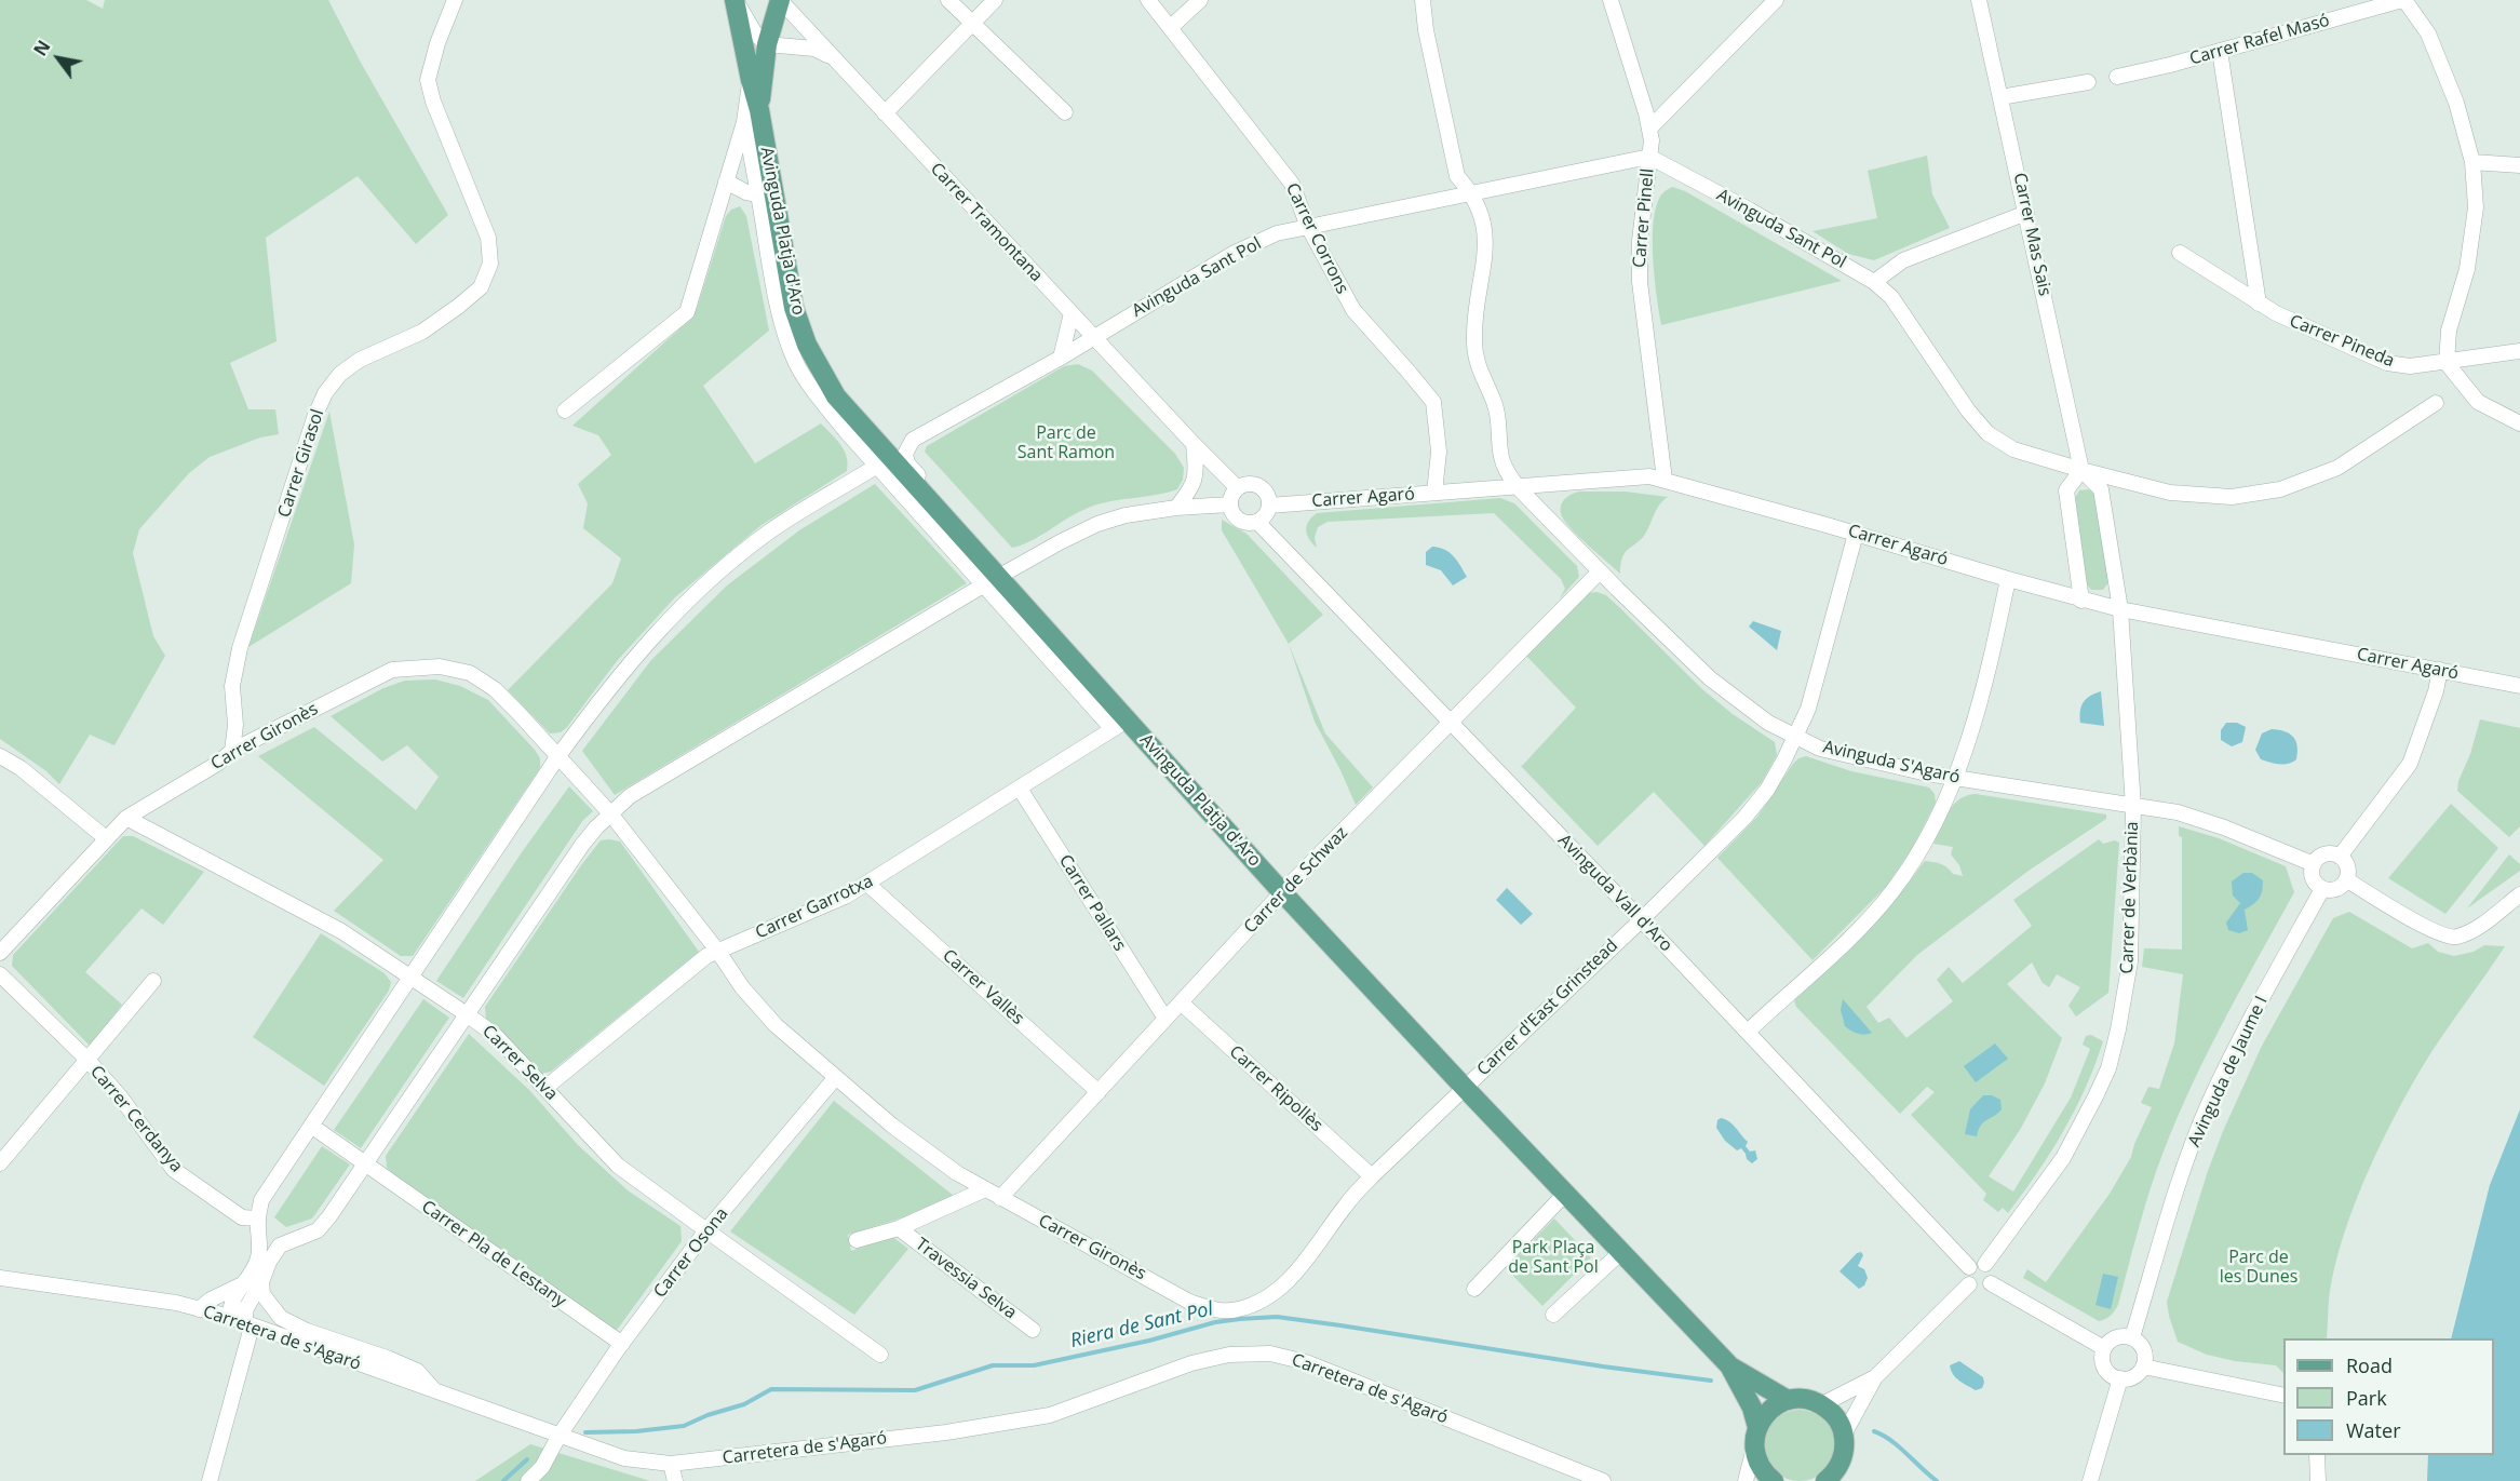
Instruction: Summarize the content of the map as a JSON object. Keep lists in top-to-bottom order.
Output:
{
  "streets": {
    "main road": ["Avinguda Platja d'Aro"],
    "street": [
      "Carrer Rafel Masó",
      "Carrer Pinell",
      "Carrer Tramontana",
      "Avinguda Sant Pol",
      "Carrer Mas Sais",
      "Carrer Corrons",
      "Carrer Pineda",
      "Carrer Girasol",
      "Carrer Agaró",
      "Carrer Gironès",
      "Avinguda S'Agaró",
      "Carrer de Schwaz",
      "Avinguda Vall d'Aro",
      "Carrer de Verbània",
      "Carrer Pallars",
      "Carrer Garrotxa",
      "Carrer Vallès",
      "Carrer d'East Grinstead",
      "Carrer Selva",
      "Avinguda de Jaume I",
      "Carrer Ripollès",
      "Carrer Cerdanya",
      "Carrer Osona",
      "Carrer Pla de Ľestany",
      "Travessia Selva",
      "Carretera de s'Agaró"
    ]
  },
  "crossings": [
    ["Carrer Pinell", "Avinguda Sant Pol"],
    ["Carrer Pinell", "Carrer Agaró"],
    ["Carrer Tramontana", "Avinguda Sant Pol"],
    ["Carrer Tramontana", "Carrer Agaró"],
    ["Carrer Tramontana", "Avinguda Vall d'Aro"],
    ["Avinguda Sant Pol", "Avinguda Platja d'Aro"],
    ["Avinguda Sant Pol", "Carrer Mas Sais"],
    ["Avinguda Sant Pol", "Carrer Corrons"],
    ["Avinguda Sant Pol", "Avinguda S'Agaró"],
    ["Avinguda Platja d'Aro", "Carrer Gironès"],
    ["Avinguda Platja d'Aro", "Carrer de Schwaz"],
    ["Avinguda Platja d'Aro", "Carrer Garrotxa"],
    ["Avinguda Platja d'Aro", "Carrer d'East Grinstead"],
    ["Carrer Mas Sais", "Carrer Agaró"],
    ["Carrer Mas Sais", "Carrer de Verbània"],
    ["Carrer Corrons", "Carrer Agaró"],
    ["Carrer Girasol", "Carrer Gironès"],
    ["Carrer Agaró", "Avinguda S'Agaró"],
    ["Carrer Agaró", "Avinguda Vall d'Aro"],
    ["Carrer Agaró", "Carrer de Verbània"],
    ["Carrer Agaró", "Carrer d'East Grinstead"],
    ["Carrer Gironès", "Carrer de Schwaz"],
    ["Carrer Gironès", "Carrer Garrotxa"],
    ["Carrer Gironès", "Carrer d'East Grinstead"],
    ["Carrer Gironès", "Carrer Selva"],
    ["Carrer Gironès", "Carrer Ripollès"],
    ["Carrer Gironès", "Carrer Osona"],
    ["Carrer Gironès", "Travessia Selva"],
    ["Avinguda S'Agaró", "Carrer de Schwaz"],
    ["Avinguda S'Agaró", "Carrer de Verbània"],
    ["Avinguda S'Agaró", "Carrer d'East Grinstead"],
    ["Avinguda S'Agaró", "Avinguda de Jaume I"],
    ["Carrer de Schwaz", "Avinguda Vall d'Aro"],
    ["Carrer de Schwaz", "Carrer Pallars"],
    ["Carrer de Schwaz", "Carrer Vallès"],
    ["Carrer de Schwaz", "Carrer Ripollès"],
    ["Avinguda Vall d'Aro", "Carrer de Verbània"],
    ["Avinguda Vall d'Aro", "Carrer d'East Grinstead"],
    ["Carrer Pallars", "Carrer Garrotxa"],
    ["Carrer Garrotxa", "Carrer Vallès"],
    ["Carrer Garrotxa", "Carrer Selva"],
    ["Carrer Selva", "Carrer Osona"],
    ["Carrer Osona", "Carrer Pla de Ľestany"],
    ["Carrer Osona", "Carretera de s'Agaró"]
  ],
  "water": ["Riera de Sant Pol"],
  "parks": ["Parc de Sant Ramon", "Park Plaça de Sant Pol", "Parc de les Dunes"],
  "legend": ["Road", "Park", "Water"],
  "north": "top left"
}
